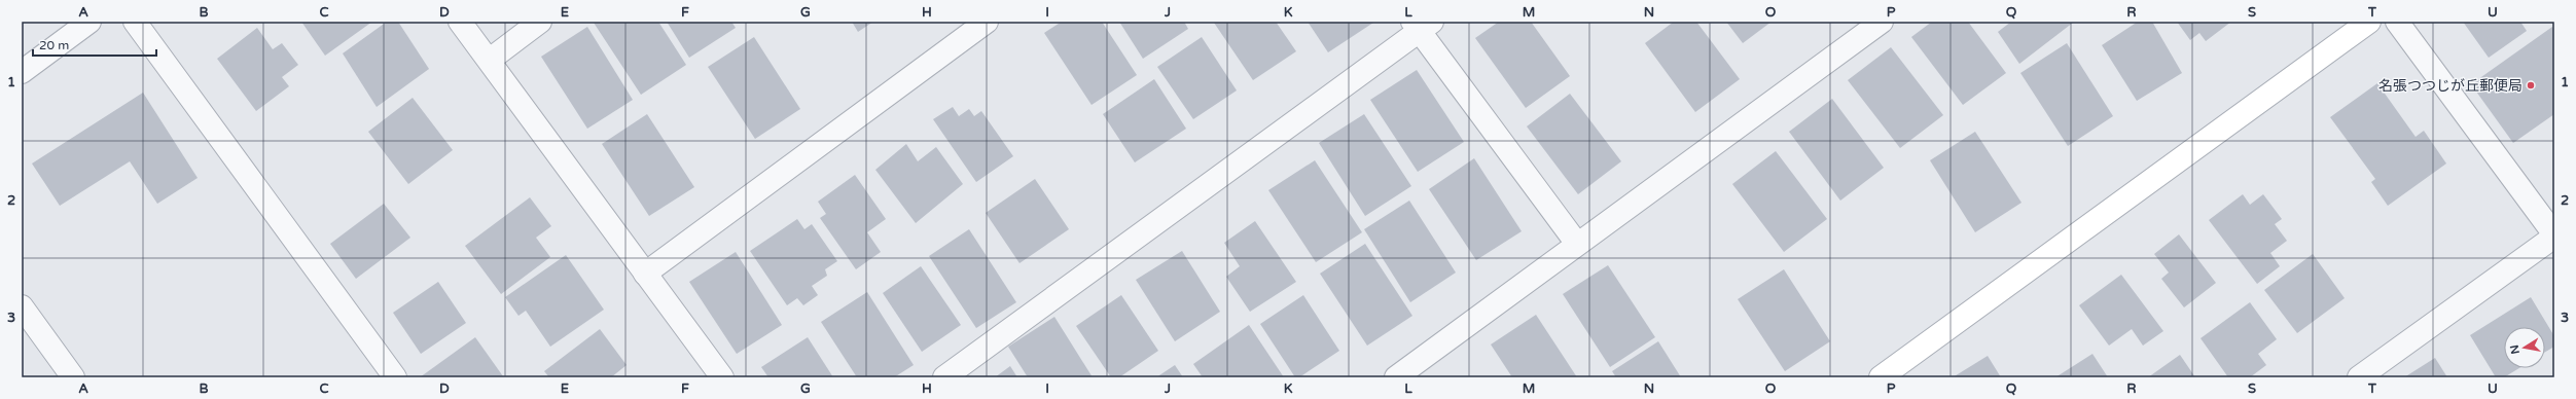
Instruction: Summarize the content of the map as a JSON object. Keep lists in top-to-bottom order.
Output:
{
  "places": ["名張つつじが丘郵便局"],
  "scale_bar": "20 m",
  "north": "left",
  "grid": {
    "columns": [
      "A",
      "B",
      "C",
      "D",
      "E",
      "F",
      "G",
      "H",
      "I",
      "J",
      "K",
      "L",
      "M",
      "N",
      "O",
      "P",
      "Q",
      "R",
      "S",
      "T",
      "U"
    ],
    "rows": ["1", "2", "3"]
  }
}
